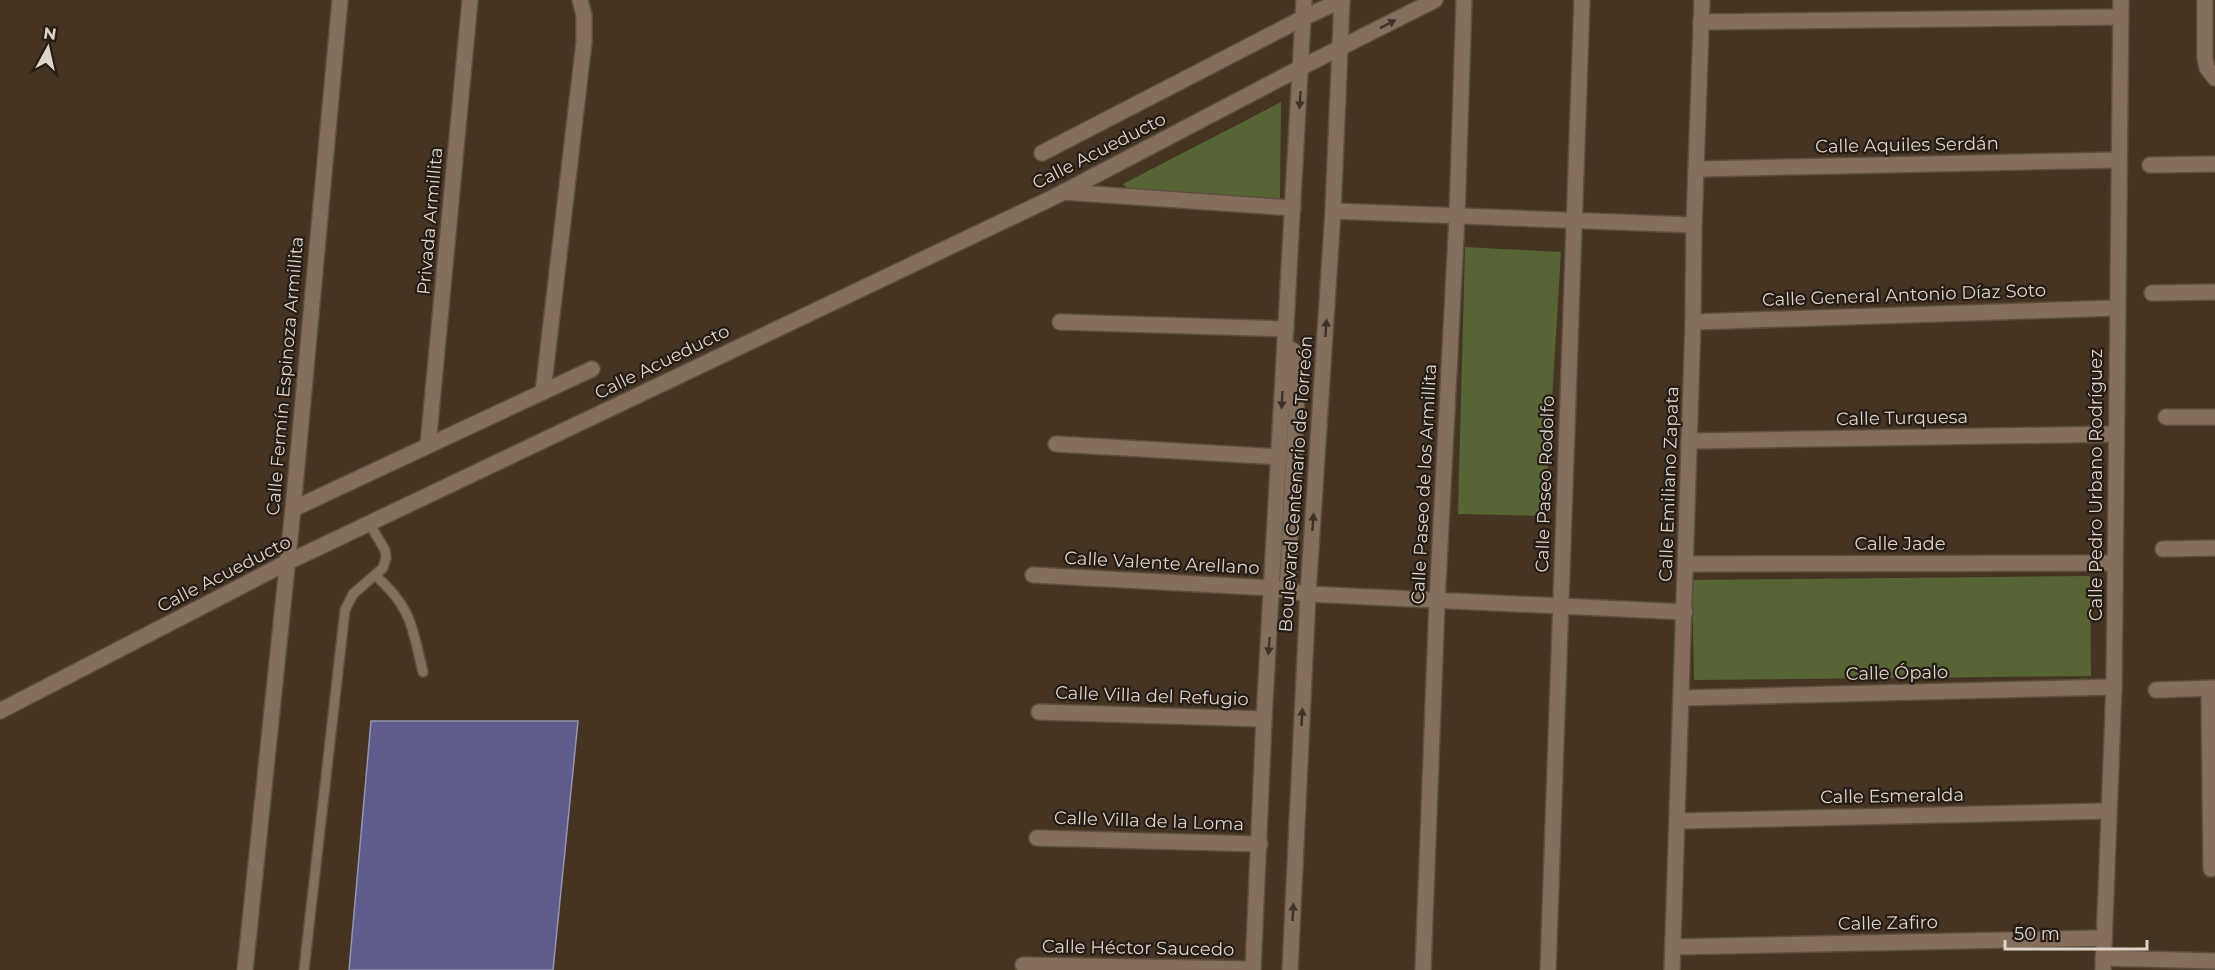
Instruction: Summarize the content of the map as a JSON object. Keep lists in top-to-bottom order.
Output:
{
  "streets": {
    "street": [
      "Calle Aquiles Serdán",
      "Calle Acueducto",
      "Privada Armillita",
      "Calle General Antonio Díaz Soto",
      "Calle Fermín Espinoza Armillita",
      "Calle Turquesa",
      "Boulevard Centenario de Torreón",
      "Calle Paseo de los Armillita",
      "Calle Paseo Rodolfo",
      "Calle Emiliano Zapata",
      "Calle Pedro Urbano Rodríguez",
      "Calle Jade",
      "Calle Valente Arellano",
      "Calle Ópalo",
      "Calle Villa del Refugio",
      "Calle Esmeralda",
      "Calle Villa de la Loma",
      "Calle Zafiro",
      "Calle Héctor Saucedo"
    ]
  },
  "crossings": [
    ["Calle Aquiles Serdán", "Calle Emiliano Zapata"],
    ["Calle Aquiles Serdán", "Calle Pedro Urbano Rodríguez"],
    ["Calle Acueducto", "Privada Armillita"],
    ["Calle Acueducto", "Calle Fermín Espinoza Armillita"],
    ["Calle Acueducto", "Boulevard Centenario de Torreón"],
    ["Calle General Antonio Díaz Soto", "Calle Emiliano Zapata"],
    ["Calle General Antonio Díaz Soto", "Calle Pedro Urbano Rodríguez"],
    ["Calle Turquesa", "Calle Emiliano Zapata"],
    ["Calle Turquesa", "Calle Pedro Urbano Rodríguez"],
    ["Boulevard Centenario de Torreón", "Calle Valente Arellano"],
    ["Boulevard Centenario de Torreón", "Calle Villa del Refugio"],
    ["Boulevard Centenario de Torreón", "Calle Villa de la Loma"],
    ["Boulevard Centenario de Torreón", "Calle Héctor Saucedo"],
    ["Calle Paseo de los Armillita", "Calle Valente Arellano"],
    ["Calle Paseo Rodolfo", "Calle Valente Arellano"],
    ["Calle Emiliano Zapata", "Calle Jade"],
    ["Calle Emiliano Zapata", "Calle Valente Arellano"],
    ["Calle Emiliano Zapata", "Calle Ópalo"],
    ["Calle Emiliano Zapata", "Calle Esmeralda"],
    ["Calle Emiliano Zapata", "Calle Zafiro"],
    ["Calle Pedro Urbano Rodríguez", "Calle Jade"],
    ["Calle Pedro Urbano Rodríguez", "Calle Ópalo"],
    ["Calle Pedro Urbano Rodríguez", "Calle Esmeralda"],
    ["Calle Pedro Urbano Rodríguez", "Calle Zafiro"]
  ],
  "scale_bar": "50 m",
  "north": "top"
}
